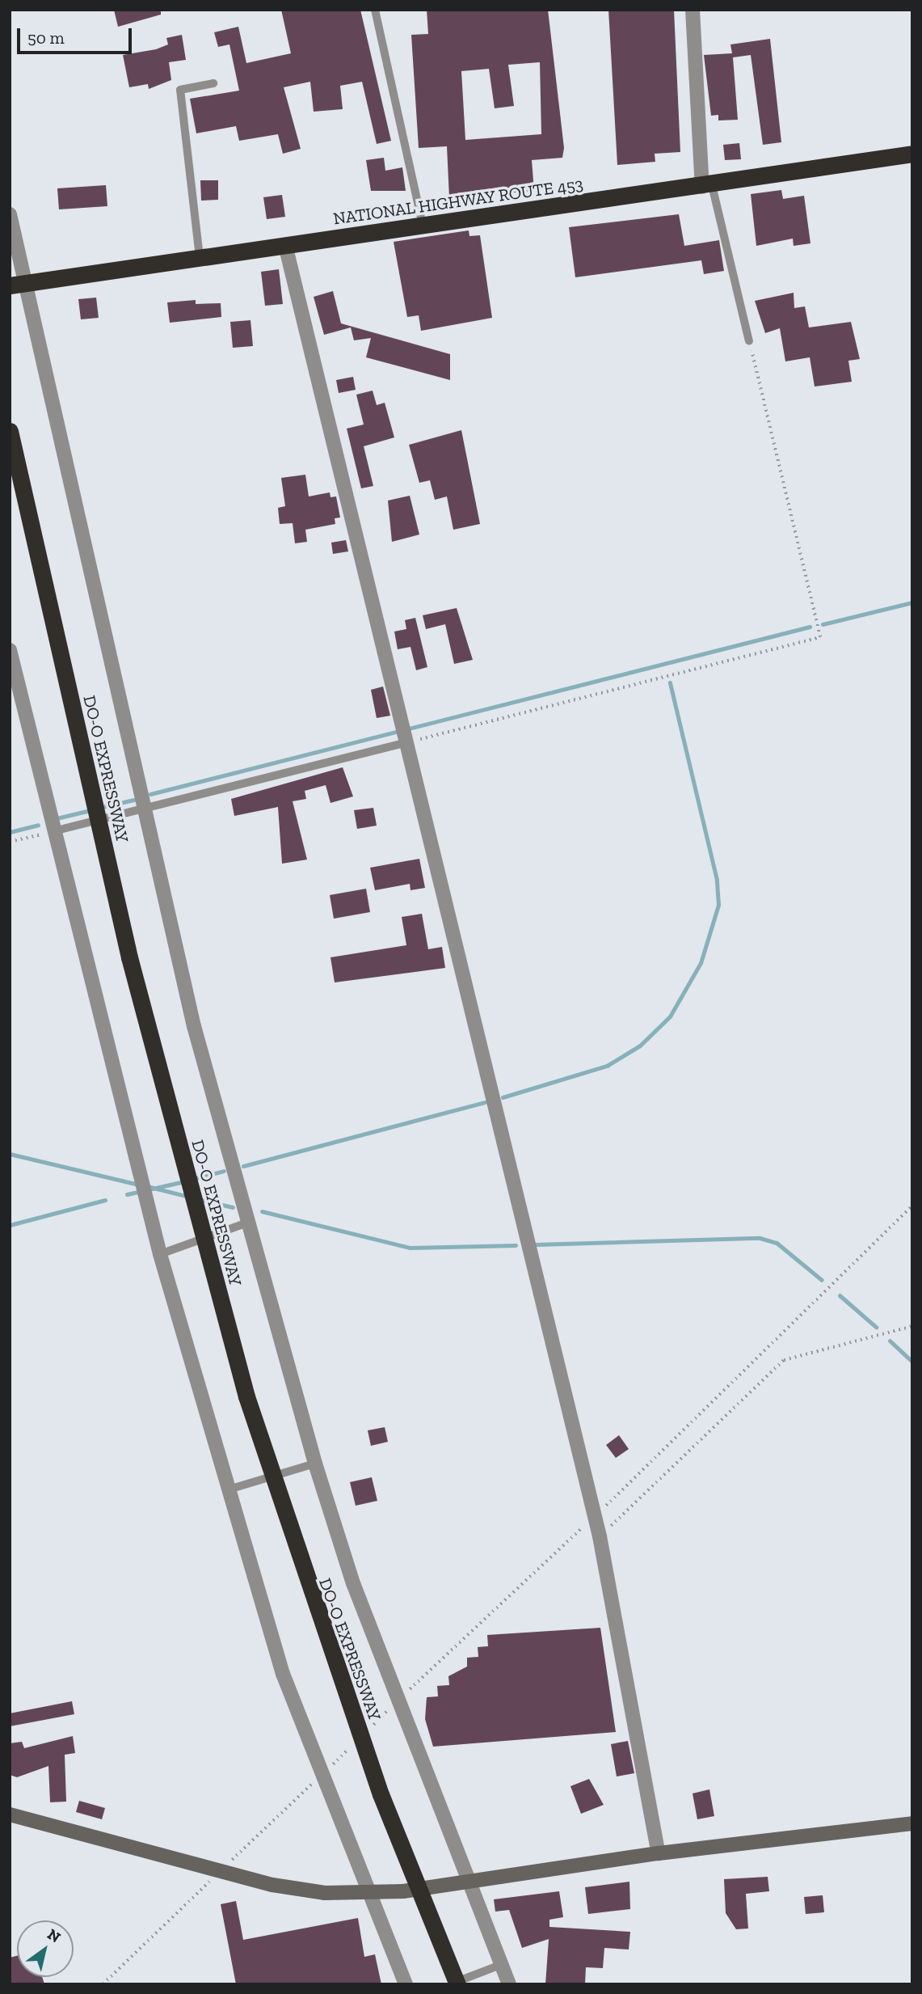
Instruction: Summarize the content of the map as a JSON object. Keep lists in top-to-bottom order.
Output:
{
  "streets": {
    "highway": ["NATIONAL HIGHWAY ROUTE 453", "DO-O EXPRESSWAY"]
  },
  "scale_bar": "50 m",
  "north": "top right"
}
